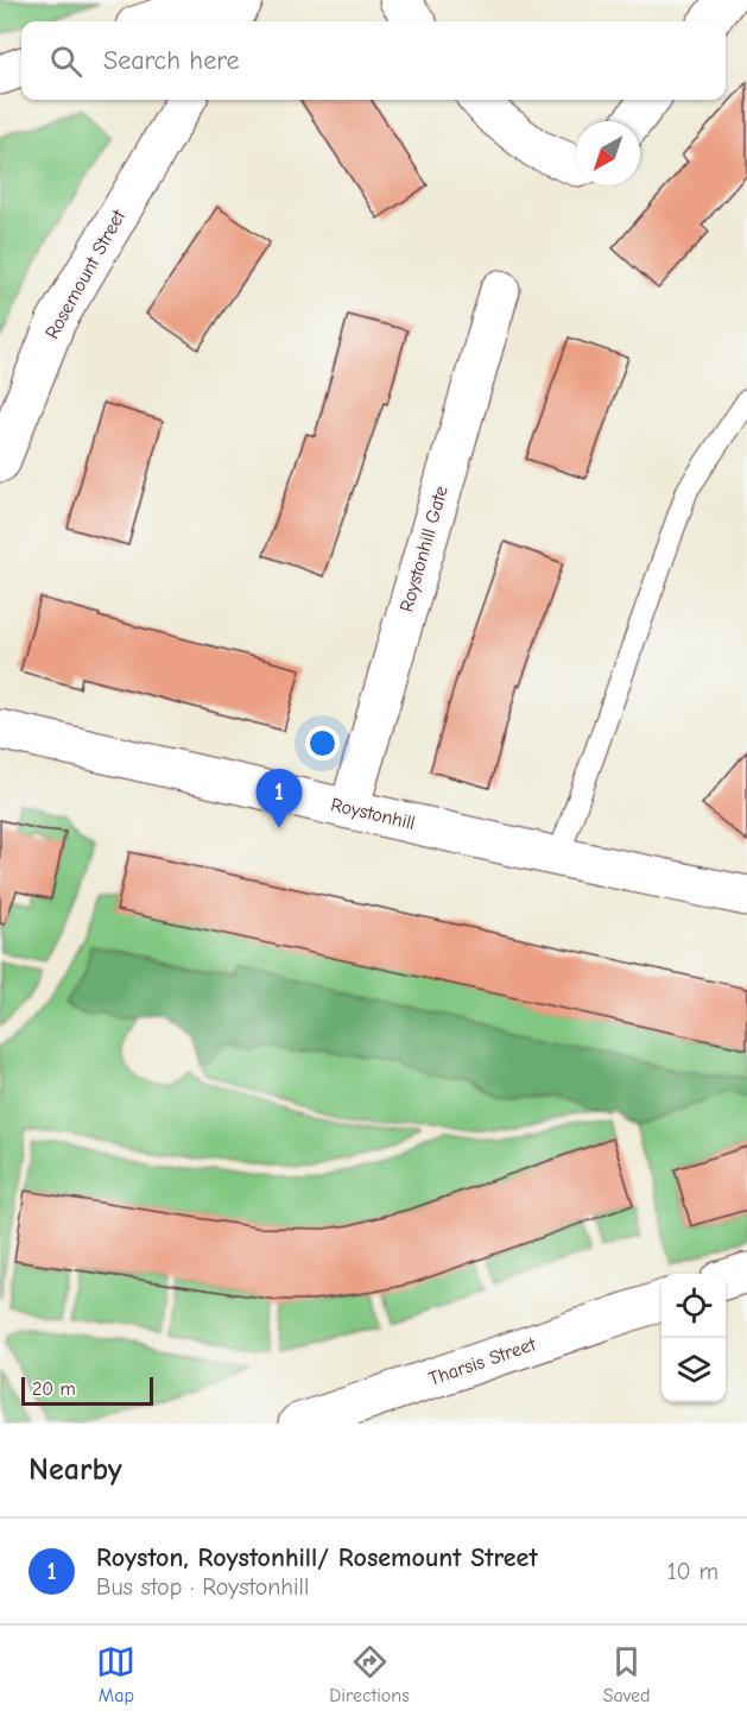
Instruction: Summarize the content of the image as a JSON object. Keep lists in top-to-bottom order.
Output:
{
  "streets": {
    "street": [
      "Rosemount Street",
      "Roystonhill Gate",
      "Roystonhill",
      "Tharsis Street"
    ]
  },
  "crossings": [
    ["Roystonhill Gate", "Roystonhill"]
  ],
  "scale_bar": "20 m",
  "north": "bottom left",
  "page": {
    "search": "Search here",
    "pins": "1",
    "scale": "20 m",
    "heading": "Nearby",
    "list": [
      {
        "mark": "1",
        "name": "Royston, Roystonhill/ Rosemount Street",
        "note": "Bus stop · Roystonhill",
        "value": "10 m"
      }
    ],
    "nav": ["Map", "Directions", "Saved"]
  }
}
